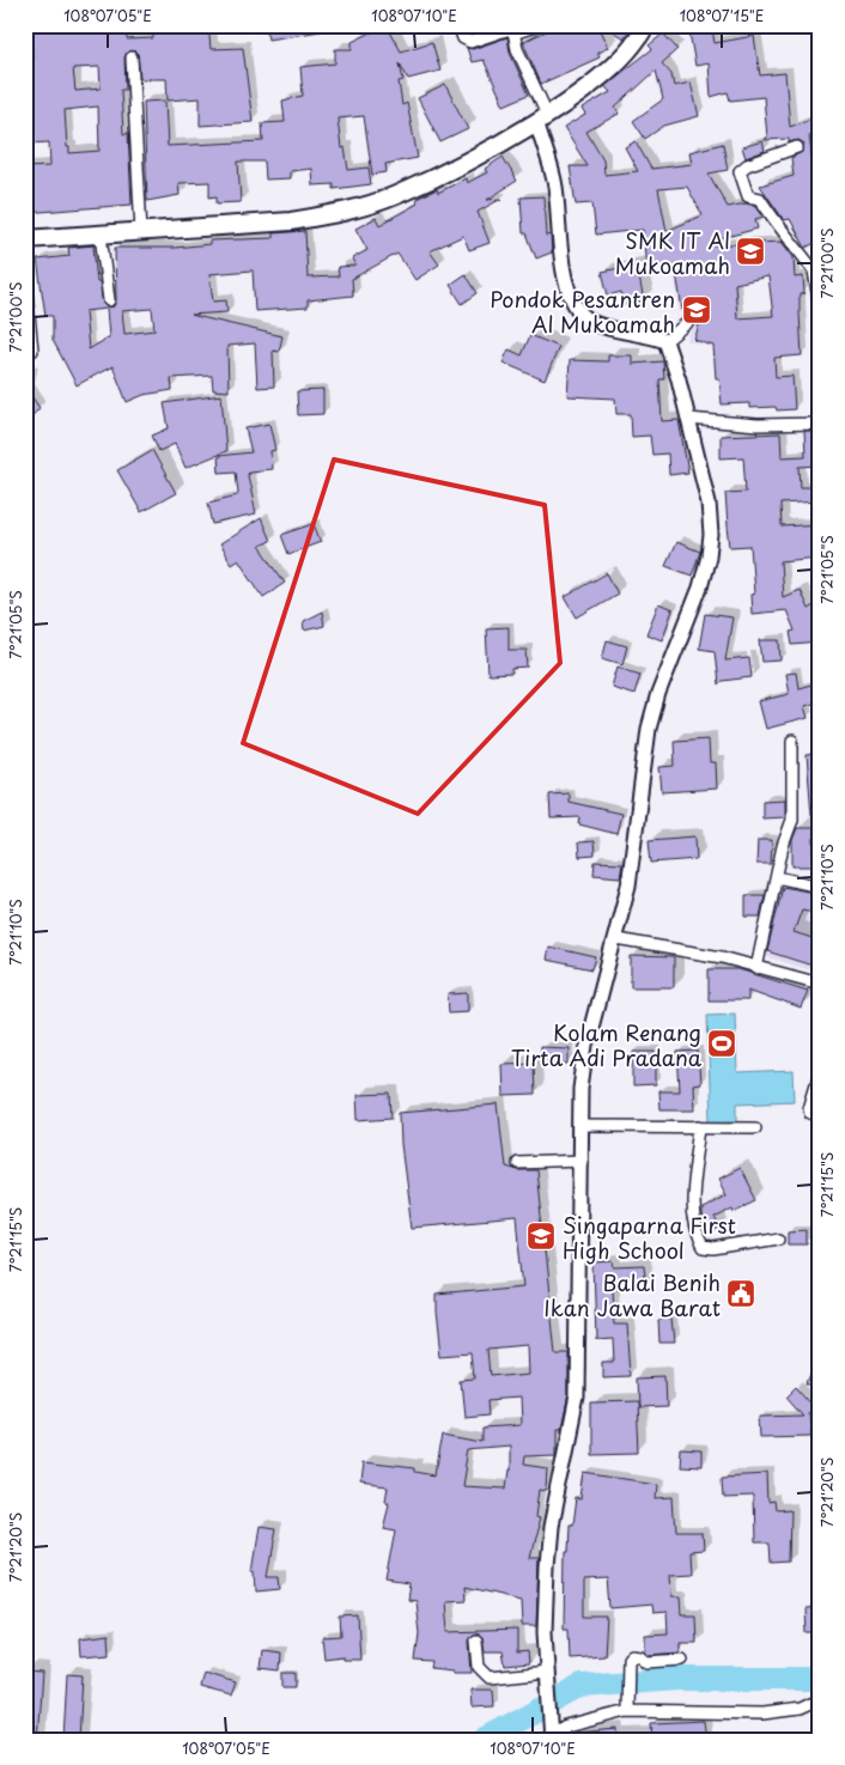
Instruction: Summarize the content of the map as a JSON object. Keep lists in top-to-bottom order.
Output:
{
  "places": {
    "school or university": ["SMK IT Al Mukoamah", "Pondok Pesantren Al Mukoamah", "Singaparna First High School"],
    "sports": ["Kolam Renang Tirta Adi Pradana"],
    "public building": ["Balai Benih Ikan Jawa Barat"]
  },
  "coordinates": [
    "108°07'05\"E",
    "108°07'10\"E",
    "108°07'15\"E",
    "7°21'00\"S",
    "7°21'05\"S",
    "7°21'10\"S",
    "7°21'15\"S",
    "7°21'20\"S"
  ]
}
